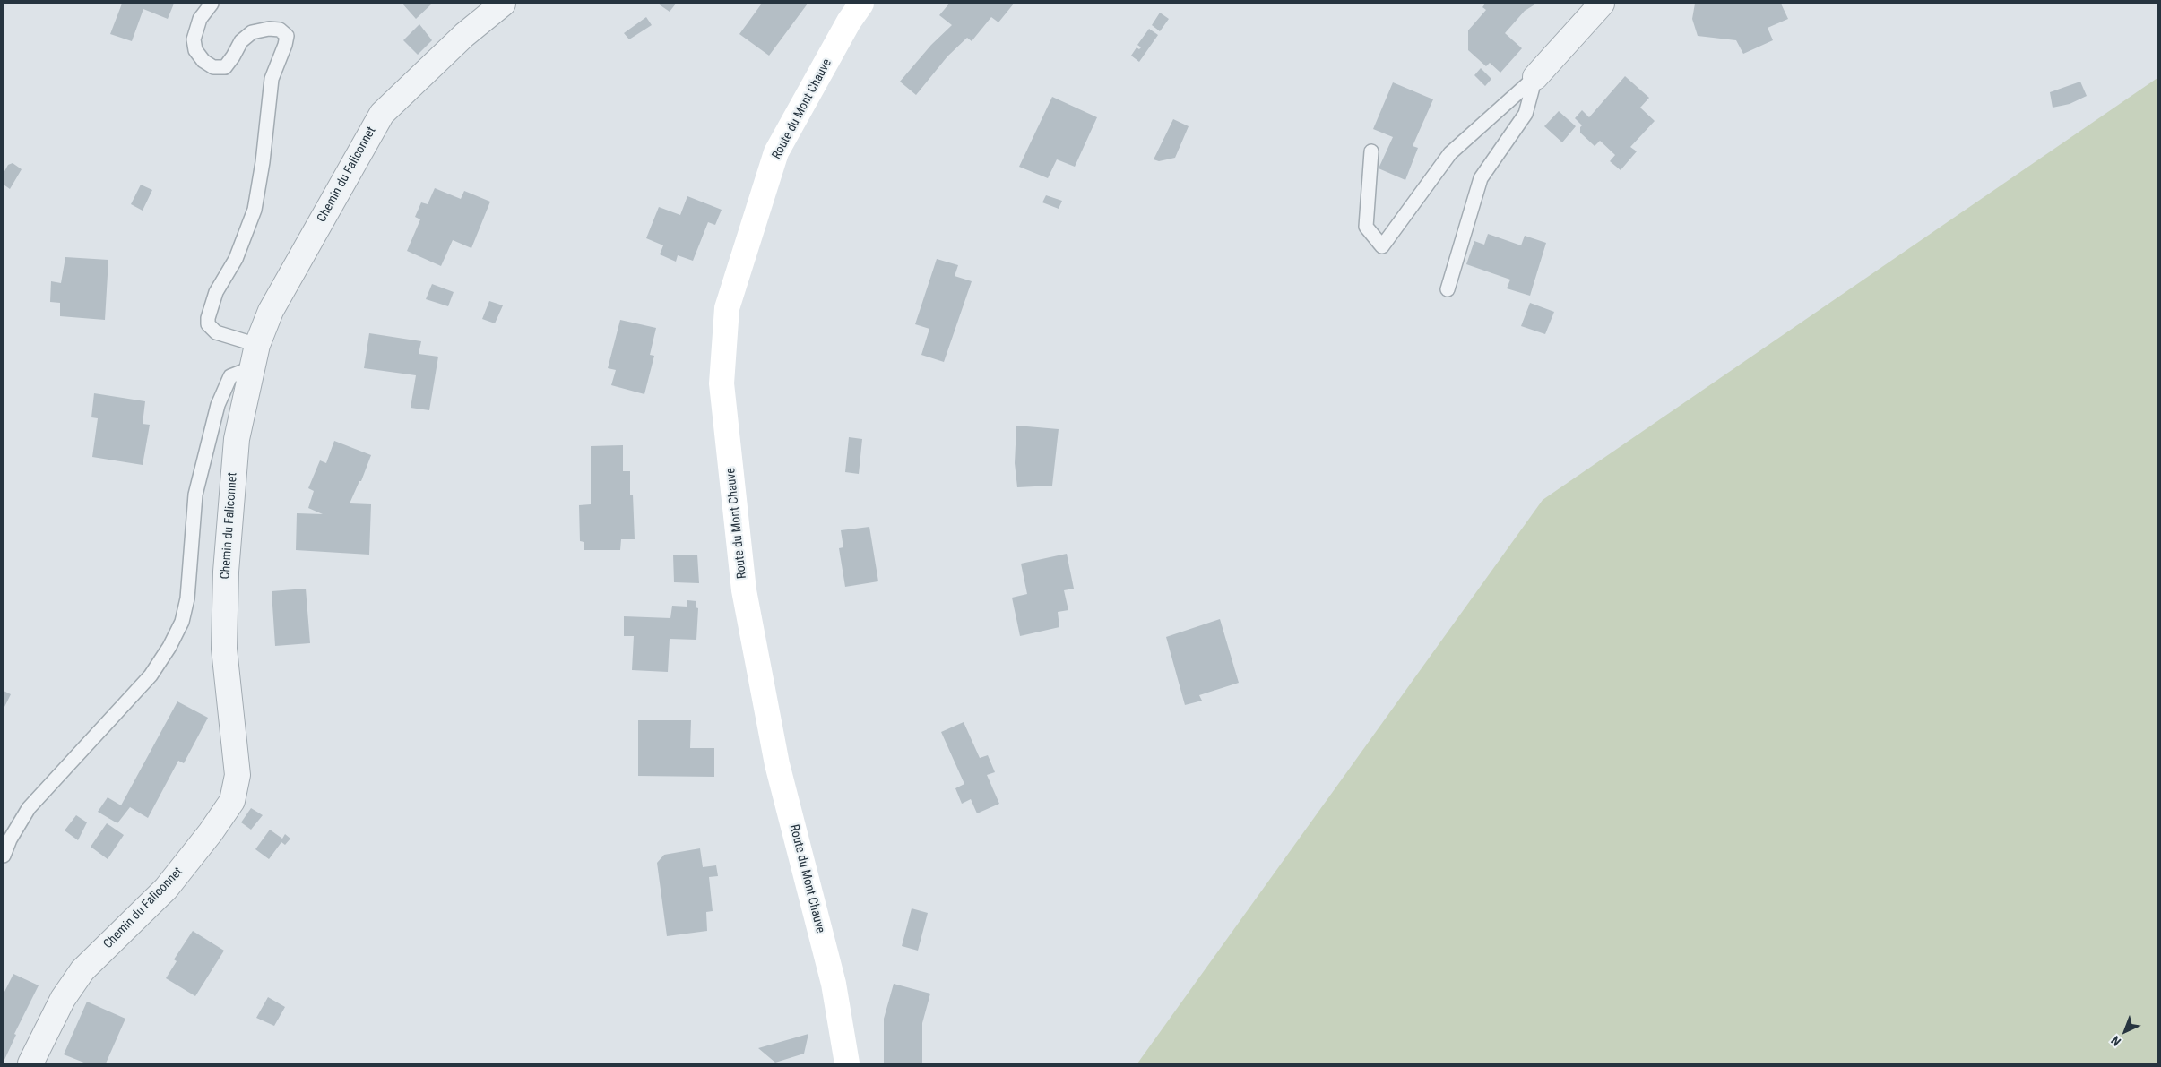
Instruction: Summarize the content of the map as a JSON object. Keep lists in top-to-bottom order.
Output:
{
  "streets": {
    "street": ["Route du Mont Chauve", "Chemin du Faliconnet"]
  },
  "north": "bottom left"
}
